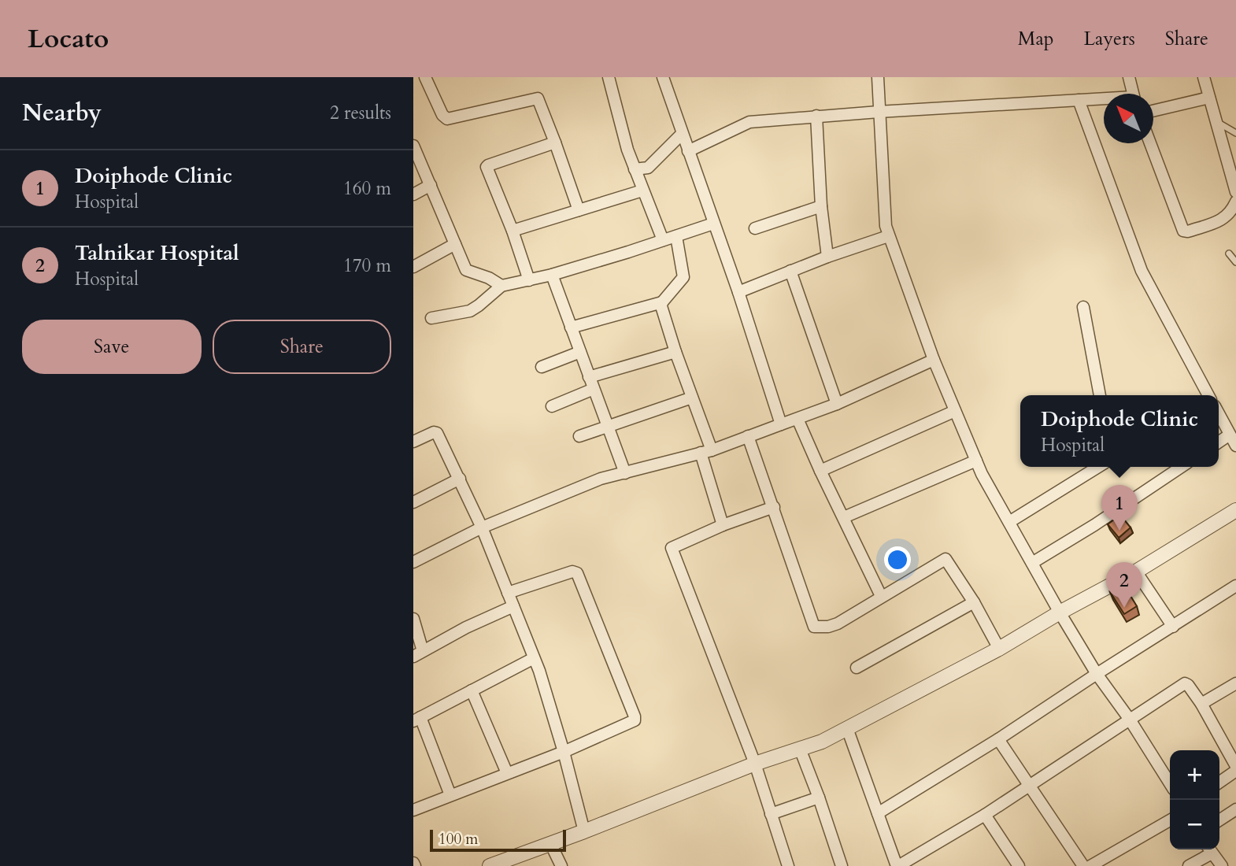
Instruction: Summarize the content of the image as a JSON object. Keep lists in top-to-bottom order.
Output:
{
  "scale_bar": "100 m",
  "north": "top left",
  "page": {
    "header": "Locato",
    "nav": ["Map", "Layers", "Share"],
    "heading": ["Nearby", "2 results"],
    "list": [
      {
        "mark": "1",
        "name": "Doiphode Clinic",
        "note": "Hospital",
        "value": "160 m"
      },
      {
        "mark": "2",
        "name": "Talnikar Hospital",
        "note": "Hospital",
        "value": "170 m"
      }
    ],
    "buttons": ["Save", "Share"],
    "popup": ["Doiphode Clinic", "Hospital"],
    "pins": ["1", "2"],
    "map_buttons": ["+", "−"],
    "scale": "100 m"
  }
}
